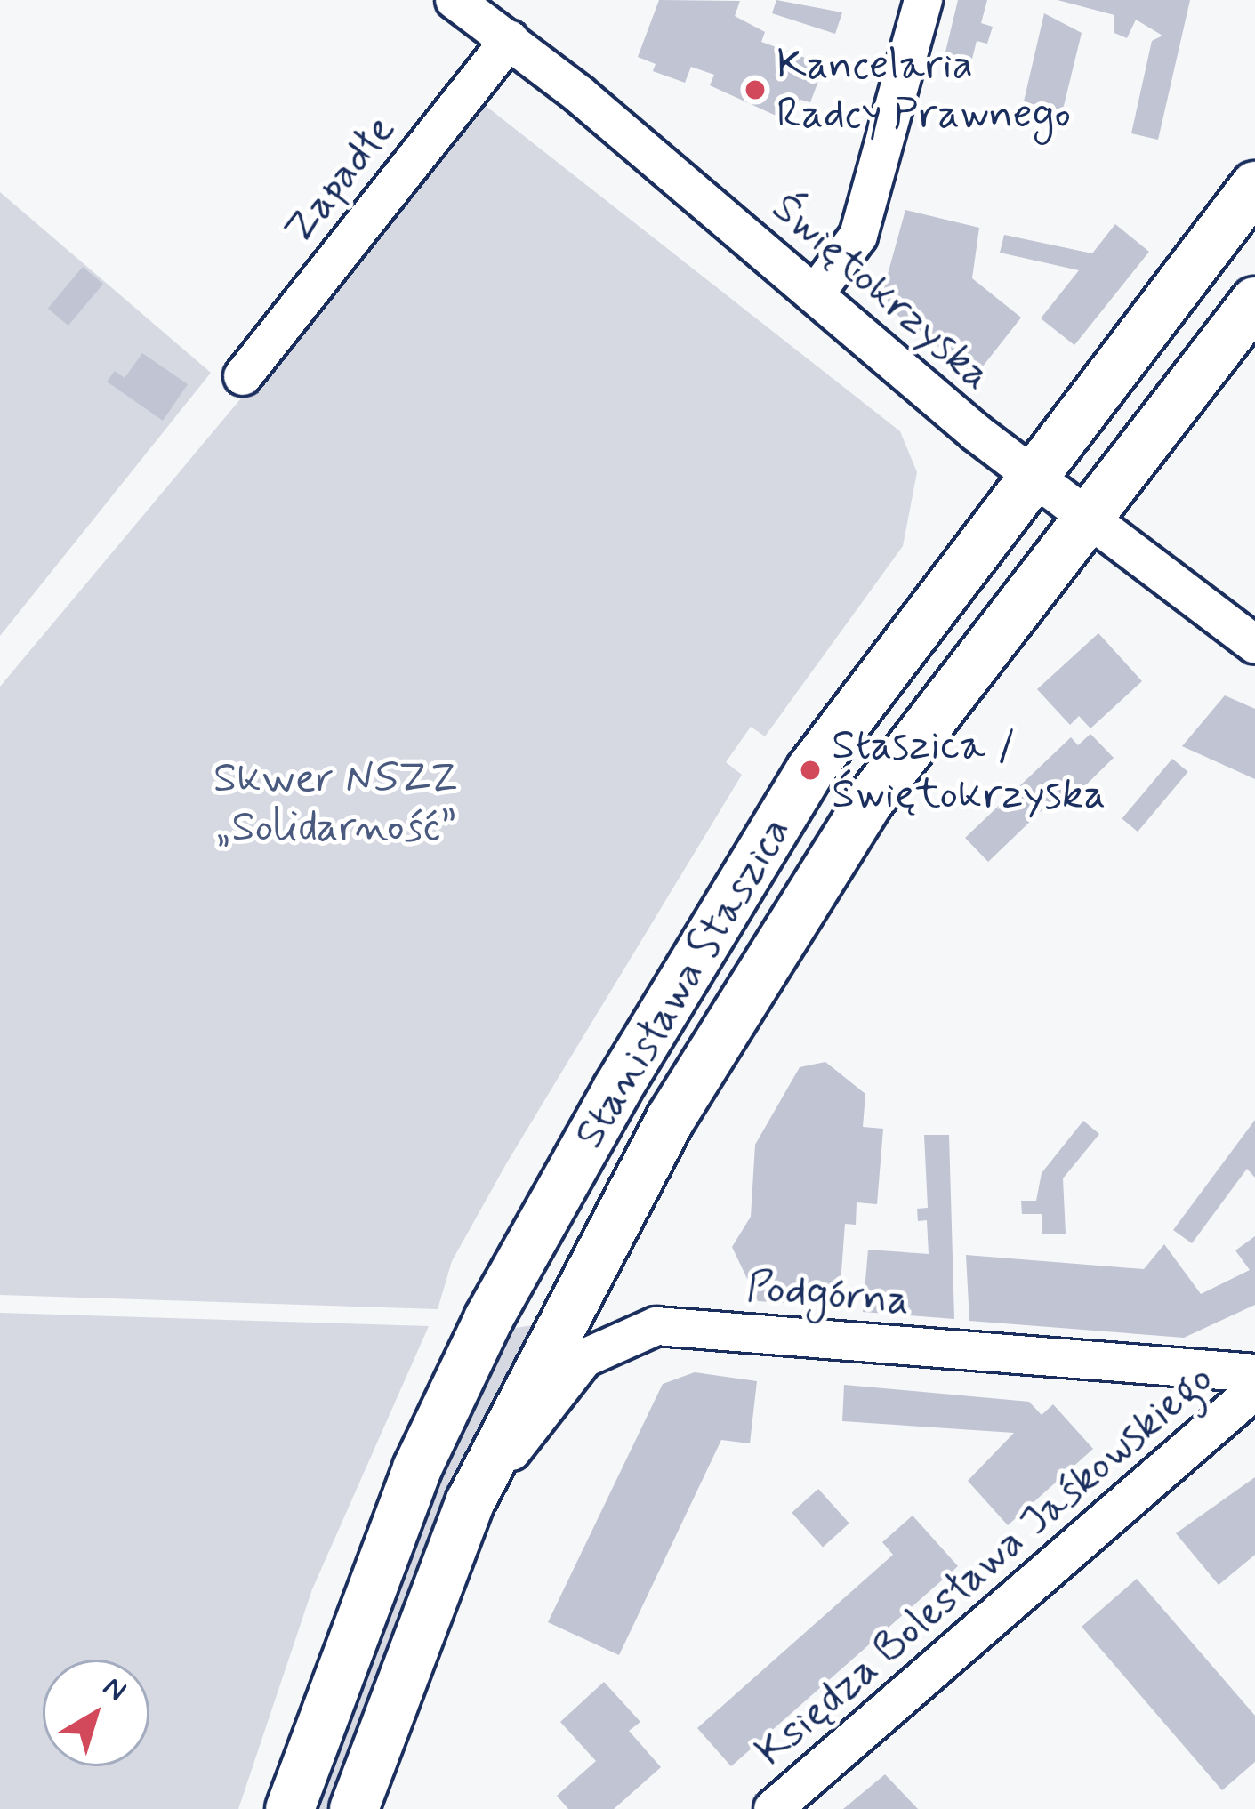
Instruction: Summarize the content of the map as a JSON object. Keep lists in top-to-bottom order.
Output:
{
  "streets": {
    "main road": ["Stanisława Staszica"],
    "street": [
      "Zapadłe",
      "Świętokrzyska",
      "Podgórna",
      "Księdza Bolesława Jaśkowskiego"
    ]
  },
  "crossings": [
    ["Zapadłe", "Świętokrzyska"],
    ["Świętokrzyska", "Stanisława Staszica"],
    ["Stanisława Staszica", "Podgórna"]
  ],
  "parks": ["Skwer NSZZ „Solidarność”"],
  "places": ["Kancelaria Radcy Prawnego", "Staszica / Świętokrzyska"],
  "north": "top right"
}
